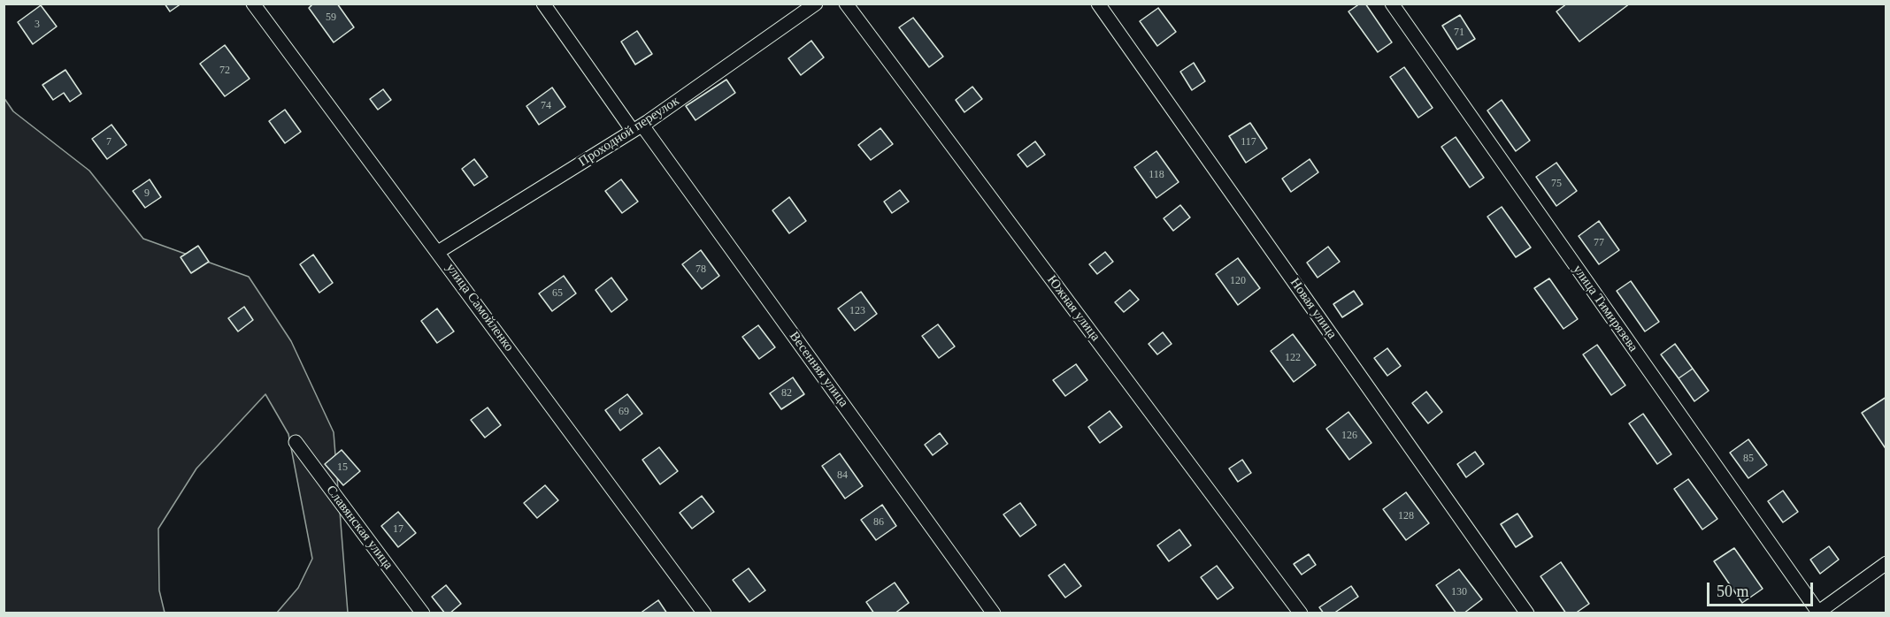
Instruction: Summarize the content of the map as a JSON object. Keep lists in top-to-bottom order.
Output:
{
  "streets": {
    "street": [
      "Проходной переулок",
      "улица Самойленко",
      "Южная улица",
      "Новая улица",
      "улица Тимирязева",
      "Весенняя улица",
      "Славянская улица"
    ]
  },
  "crossings": [
    ["Проходной переулок", "улица Самойленко"],
    ["Проходной переулок", "Весенняя улица"]
  ],
  "house_numbers": [
    "59",
    "3",
    "71",
    "72",
    "74",
    "7",
    "117",
    "118",
    "75",
    "9",
    "77",
    "78",
    "120",
    "65",
    "123",
    "122",
    "82",
    "69",
    "126",
    "85",
    "15",
    "84",
    "128",
    "86",
    "17",
    "130"
  ],
  "scale_bar": "50 m"
}
